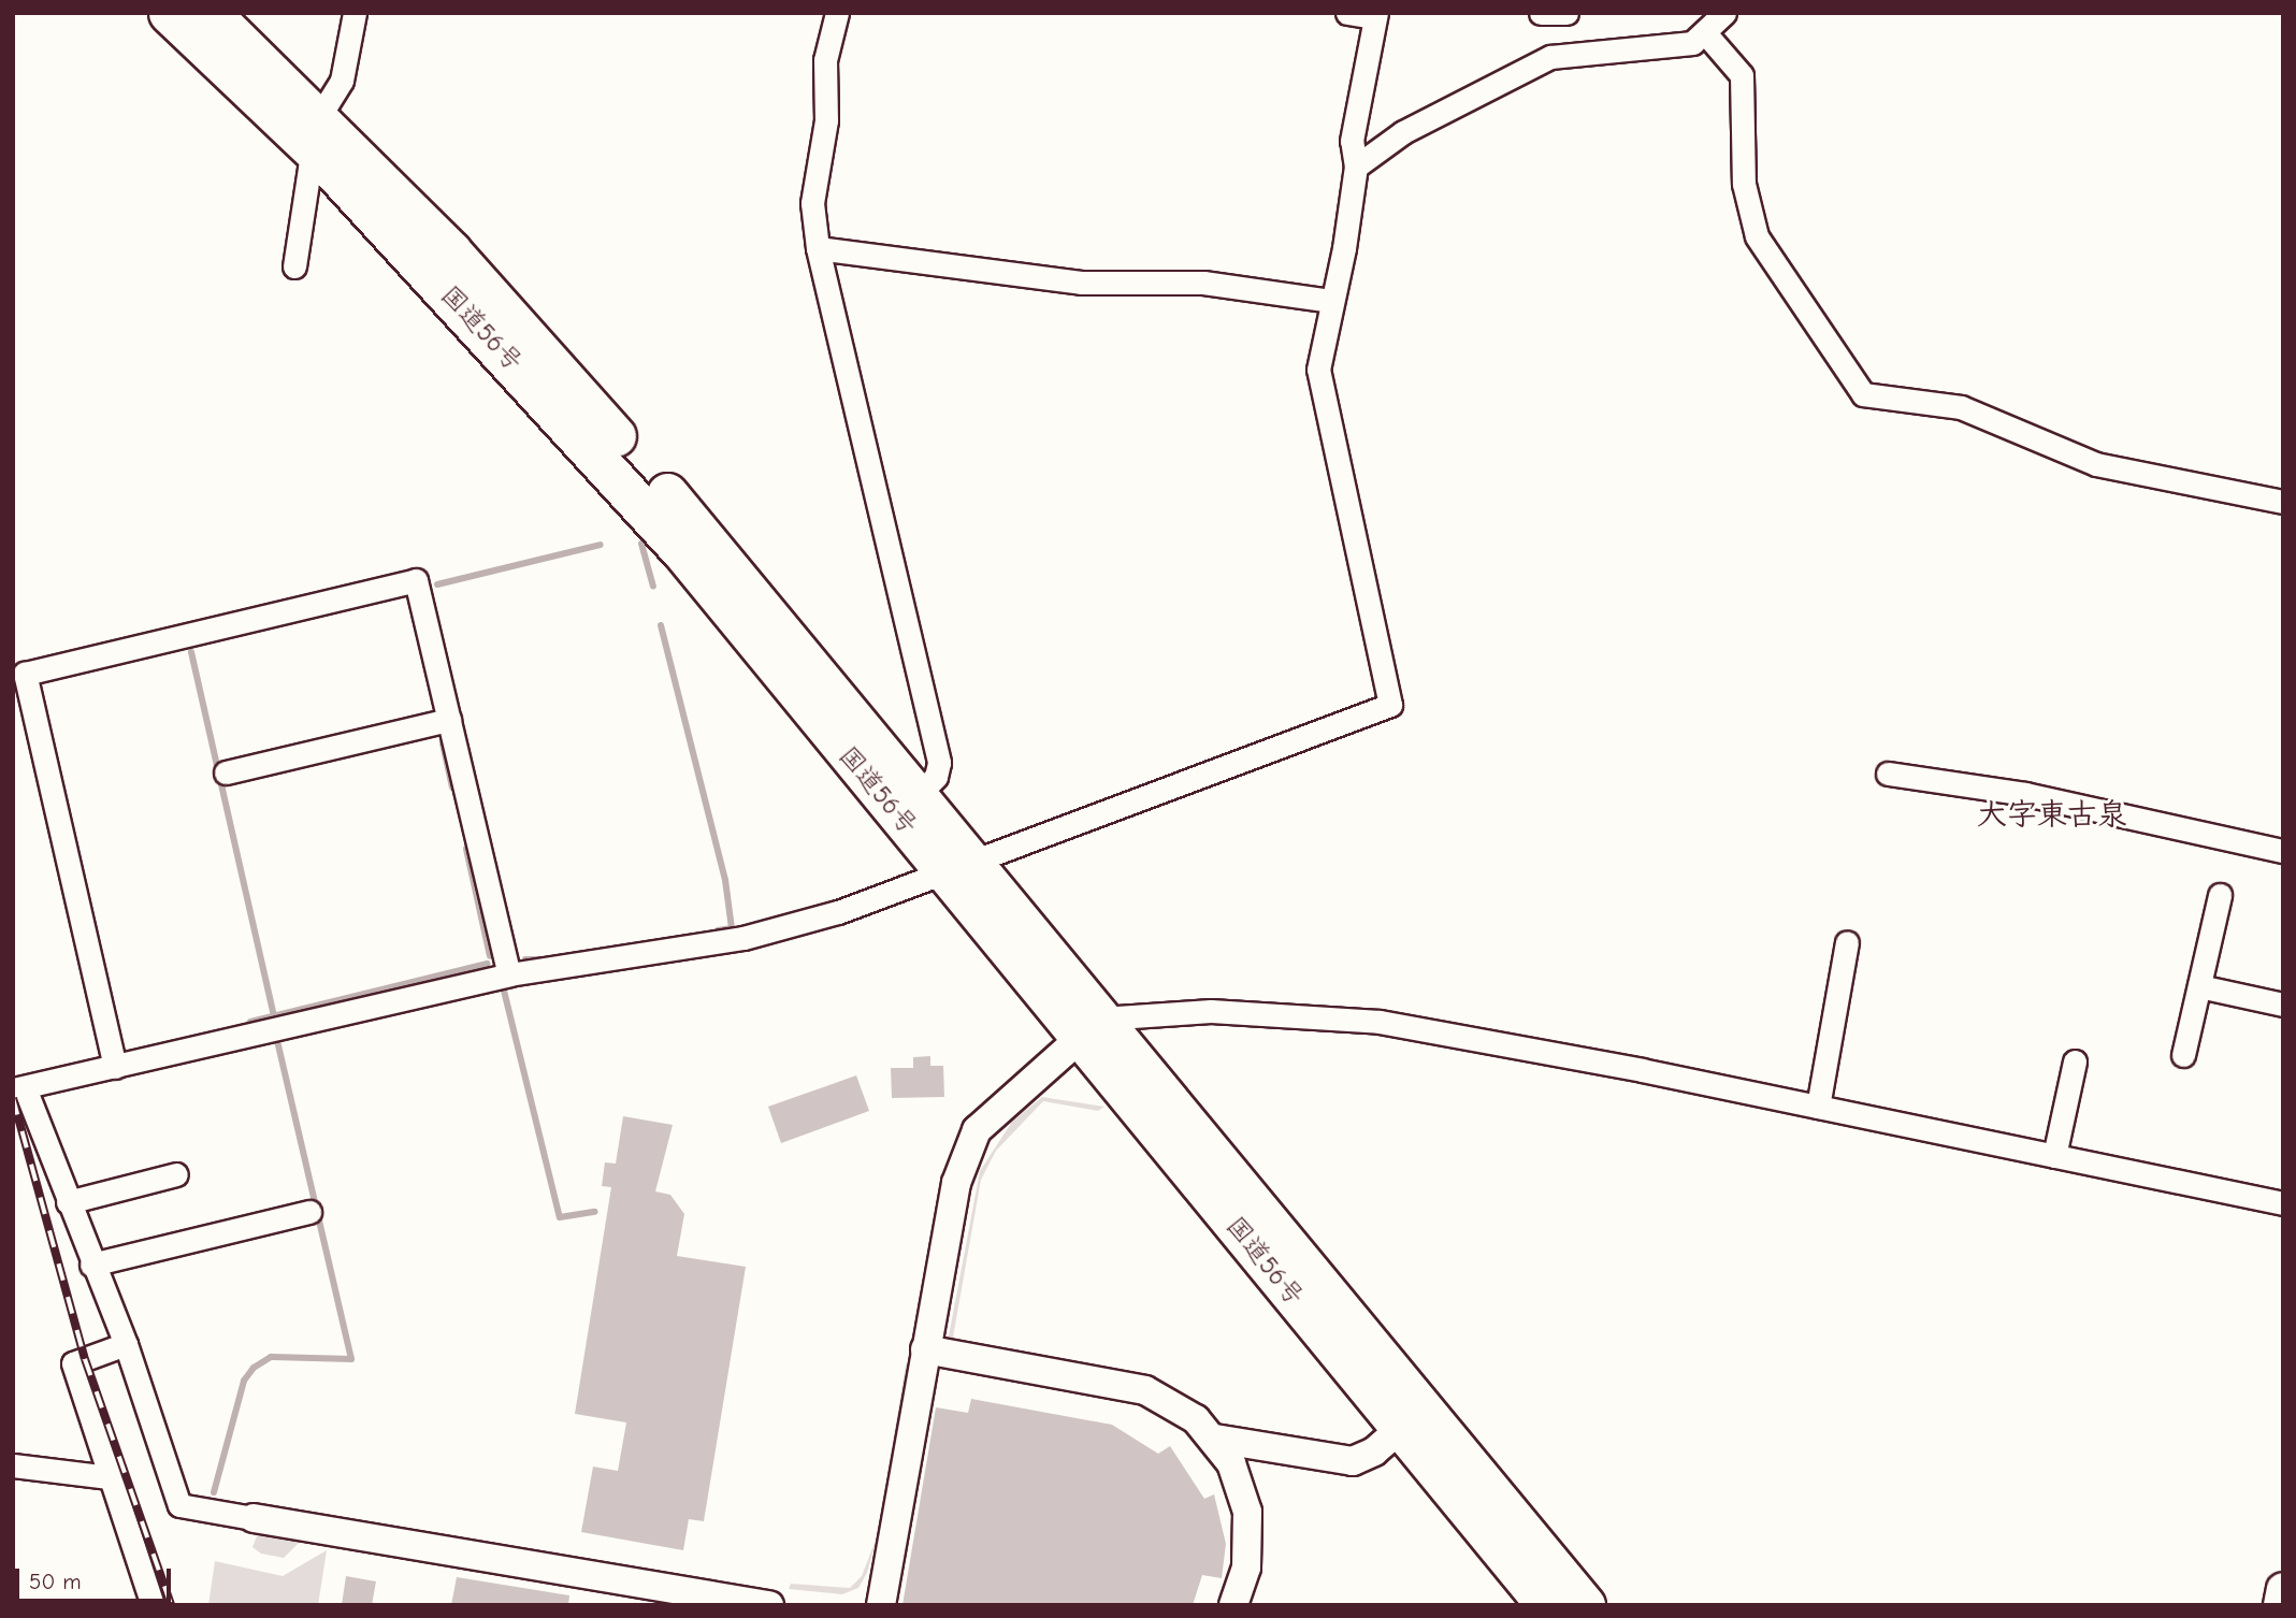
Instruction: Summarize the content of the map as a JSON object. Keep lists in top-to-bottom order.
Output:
{
  "streets": {
    "highway": ["国道56号"]
  },
  "districts": ["大字東古泉"],
  "scale_bar": "50 m"
}
